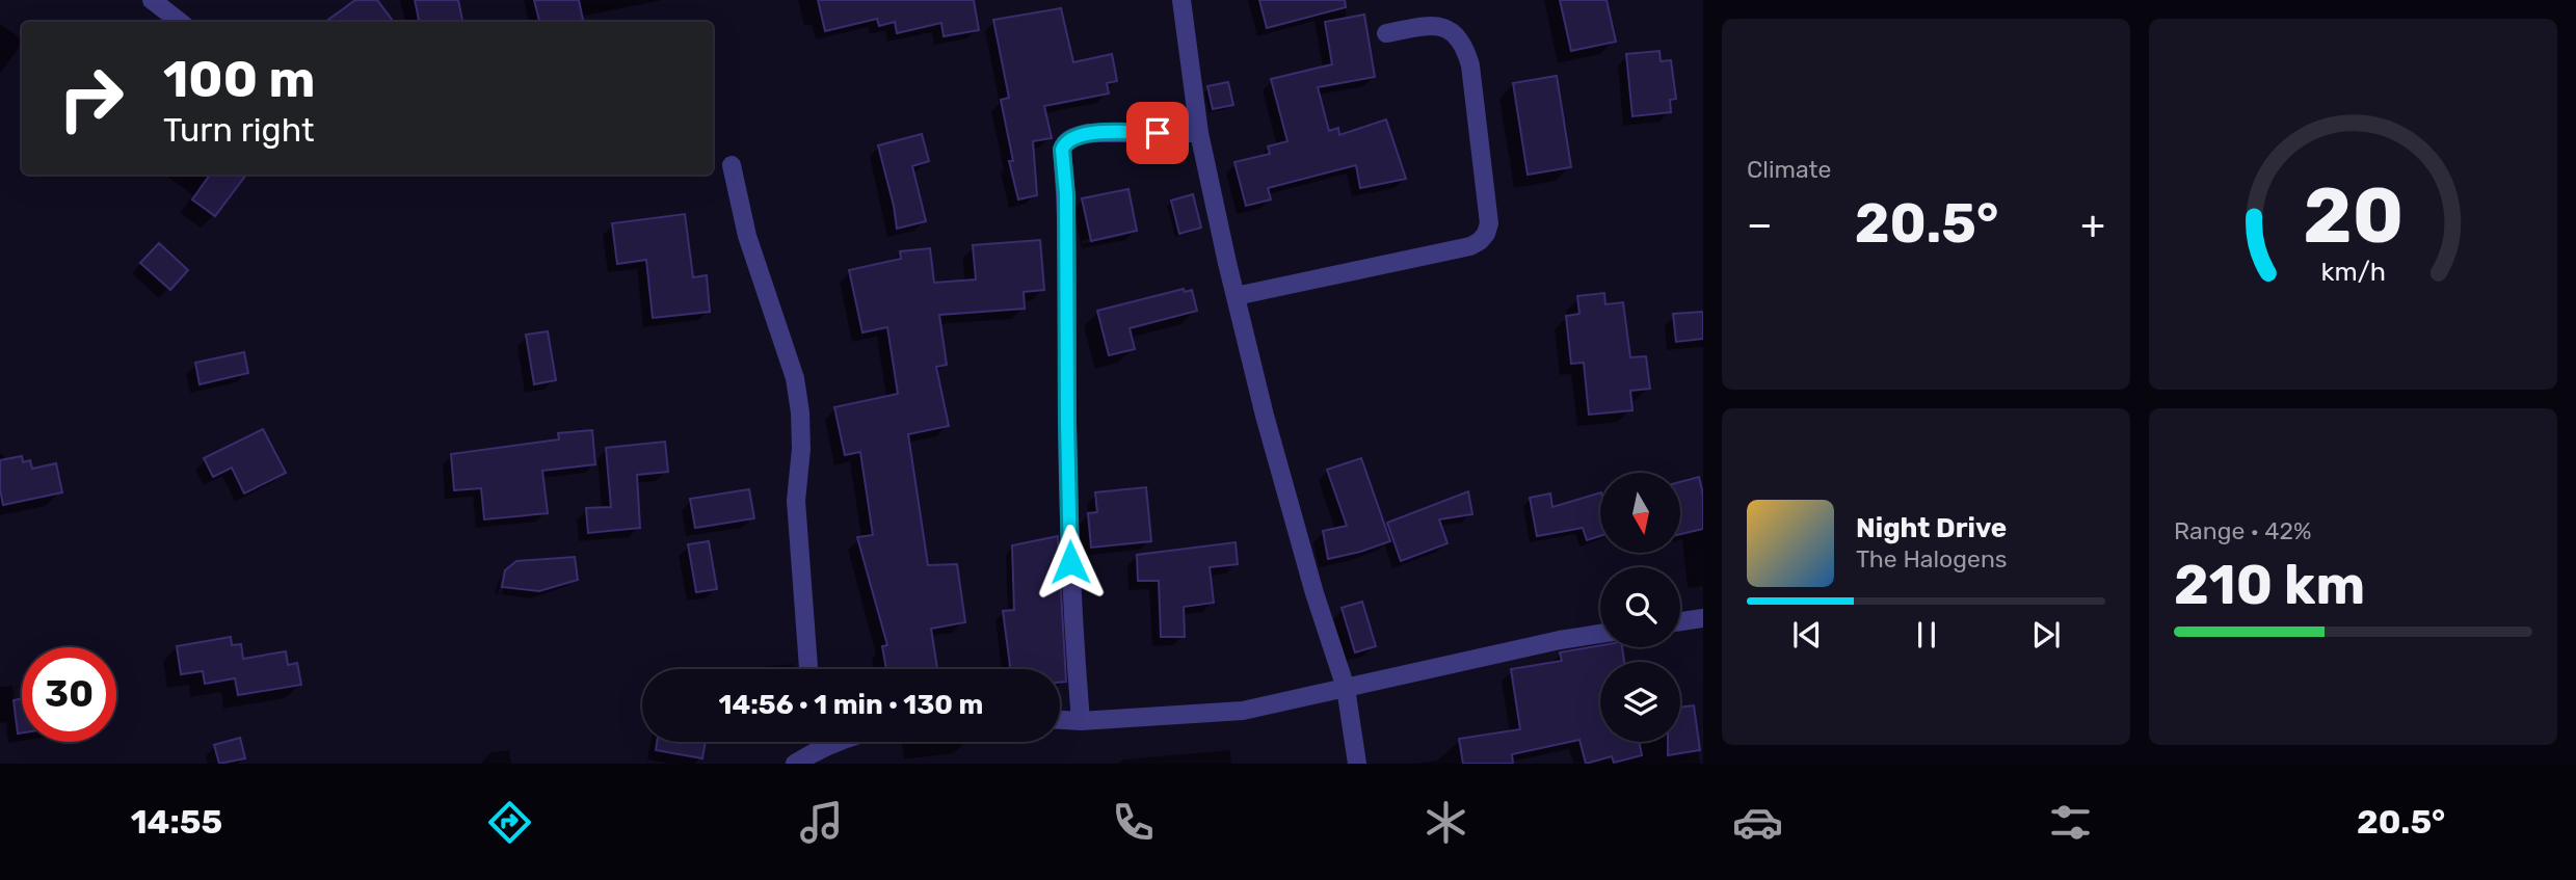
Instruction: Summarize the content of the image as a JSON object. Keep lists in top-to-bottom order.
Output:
{
  "north": "bottom",
  "page": {
    "tile": [
      "Climate",
      ["Range · 42%", "210 km"]
    ],
    "turn": ["100 m", "Turn right"],
    "heat": ["−", "20.5°", "+"],
    "song": ["Night Drive", "The Halogens"],
    "limit": "30",
    "trip": "14:56 · 1 min · 130 m",
    "tabs": ["14:55", "20.5°"],
    "gauge": ["20", "km/h"]
  }
}
